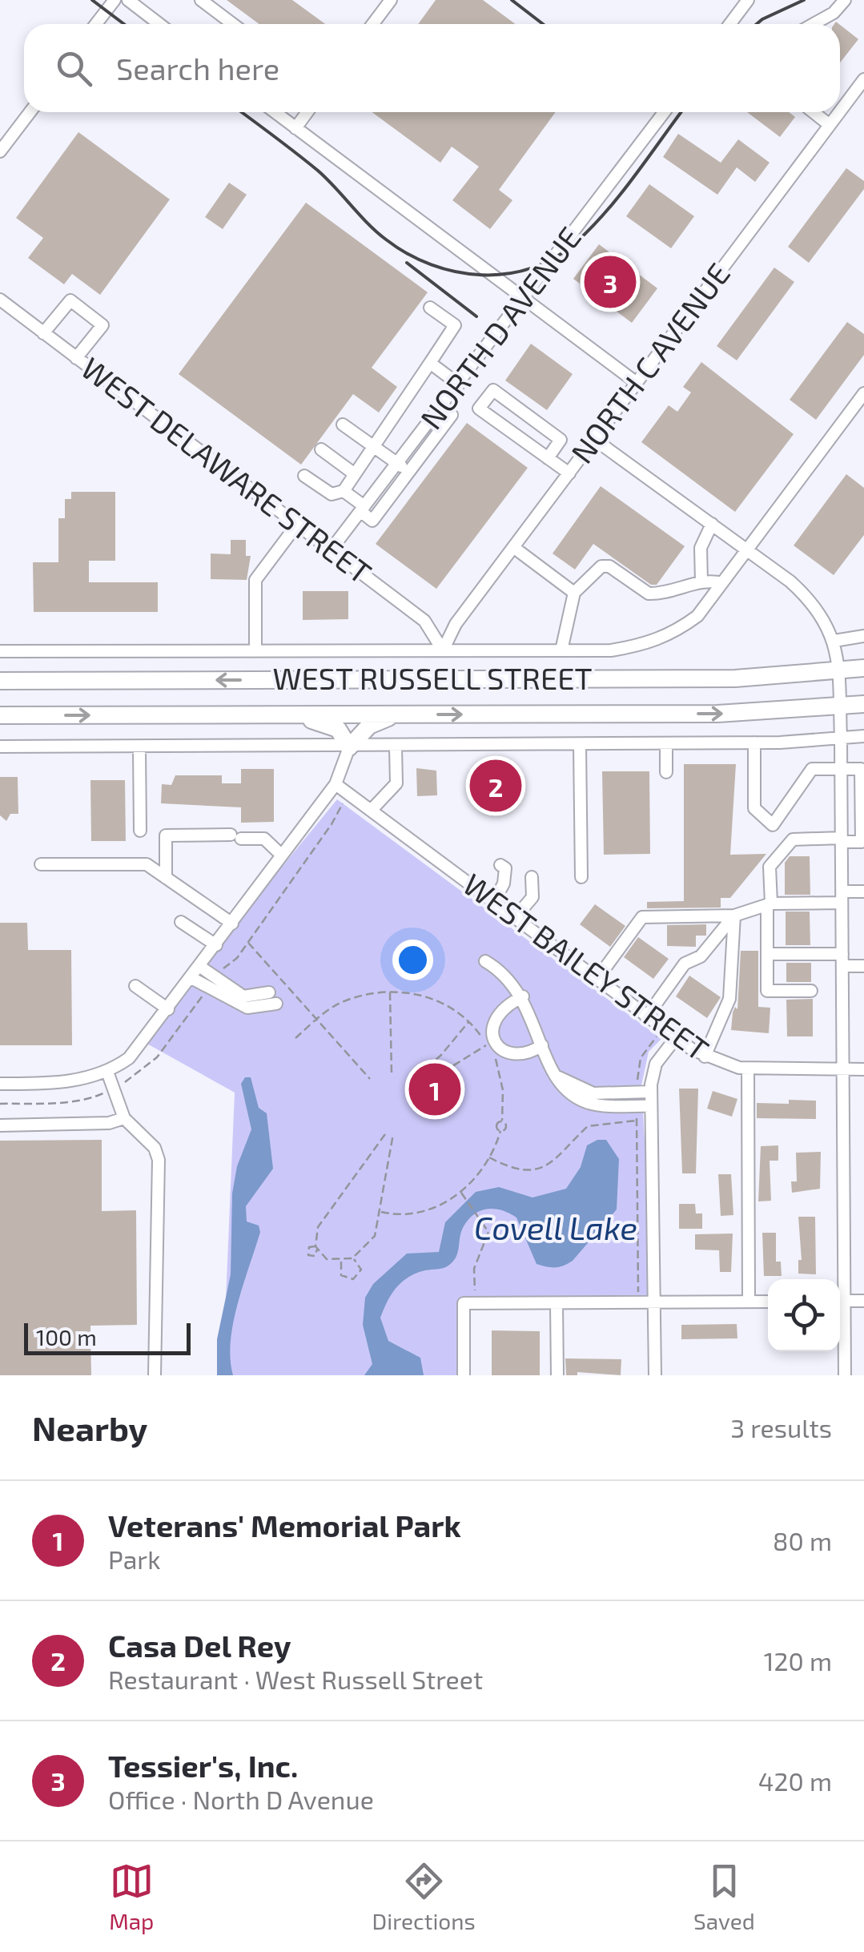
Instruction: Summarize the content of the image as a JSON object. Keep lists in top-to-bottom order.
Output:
{
  "streets": {
    "highway": ["WEST RUSSELL STREET"],
    "street": [
      "NORTH D AVENUE",
      "NORTH C AVENUE",
      "WEST DELAWARE STREET",
      "WEST BAILEY STREET"
    ]
  },
  "crossings": [
    ["NORTH D AVENUE", "WEST DELAWARE STREET"],
    ["NORTH C AVENUE", "WEST DELAWARE STREET"],
    ["NORTH C AVENUE", "WEST RUSSELL STREET"],
    ["WEST DELAWARE STREET", "WEST RUSSELL STREET"]
  ],
  "water": ["Covell Lake"],
  "scale_bar": "100 m",
  "page": {
    "search": "Search here",
    "pins": ["3", "2", "1"],
    "scale": "100 m",
    "heading": ["Nearby", "3 results"],
    "list": [
      {
        "mark": "1",
        "name": "Veterans' Memorial Park",
        "note": "Park",
        "value": "80 m"
      },
      {
        "mark": "2",
        "name": "Casa Del Rey",
        "note": "Restaurant · West Russell Street",
        "value": "120 m"
      },
      {
        "mark": "3",
        "name": "Tessier's, Inc.",
        "note": "Office · North D Avenue",
        "value": "420 m"
      }
    ],
    "nav": ["Map", "Directions", "Saved"]
  }
}
